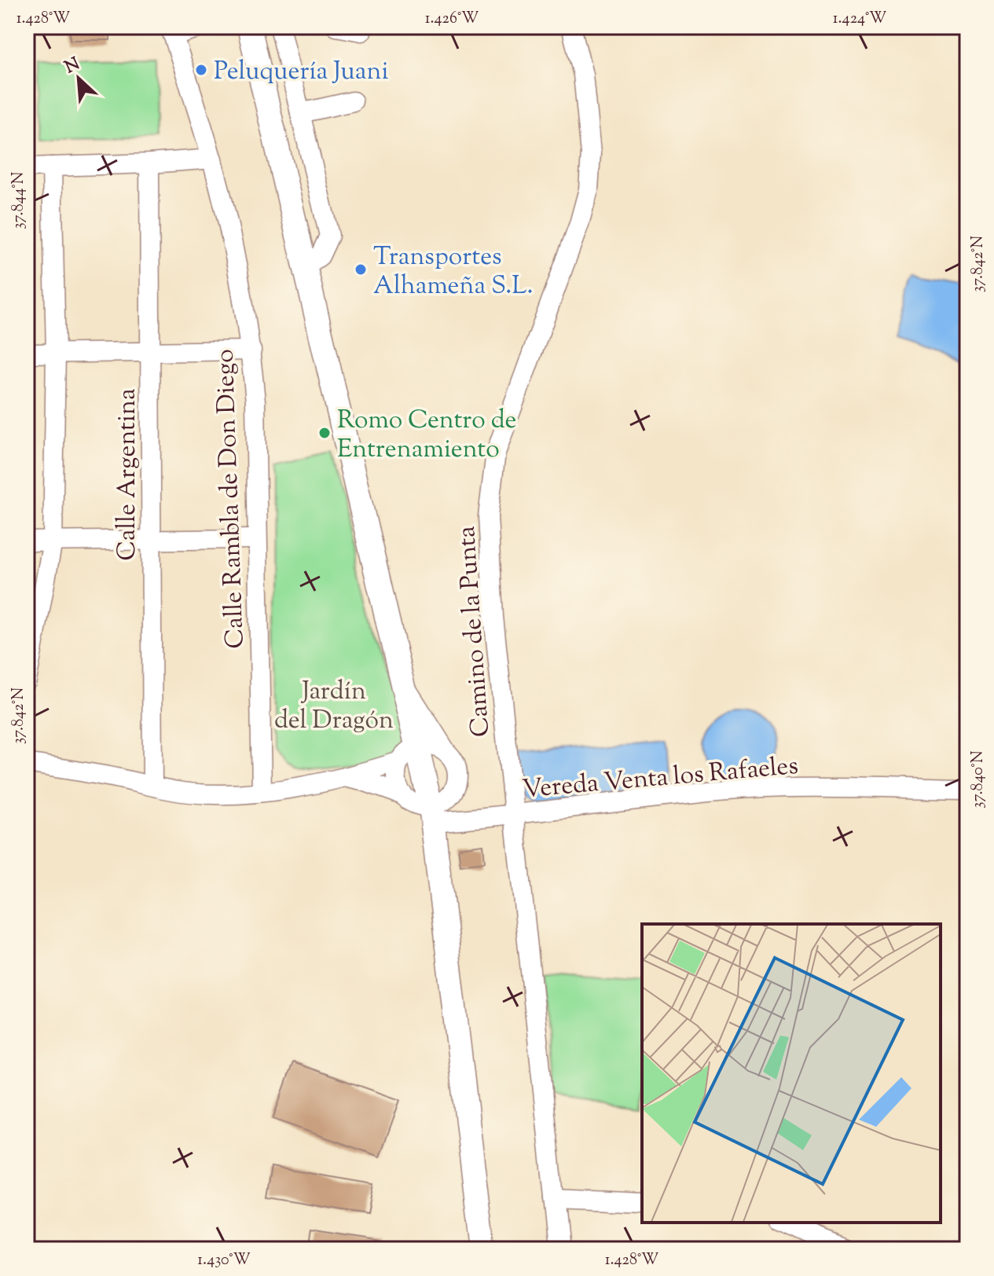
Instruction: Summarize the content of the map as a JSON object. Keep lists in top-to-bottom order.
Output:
{
  "streets": {
    "street": [
      "Calle Argentina",
      "Calle Rambla de Don Diego",
      "Camino de la Punta",
      "Vereda Venta los Rafaeles"
    ]
  },
  "crossings": [
    ["Camino de la Punta", "Vereda Venta los Rafaeles"]
  ],
  "parks": ["Jardín del Dragón"],
  "places": ["Peluquería Juani", "Transportes Alhameña S.L.", "Romo Centro de Entrenamiento"],
  "north": "top left",
  "coordinates": [
    "1.428°W",
    "1.426°W",
    "1.424°W",
    "37.844°N",
    "37.842°N",
    "37.840°N",
    "1.430°W"
  ]
}
